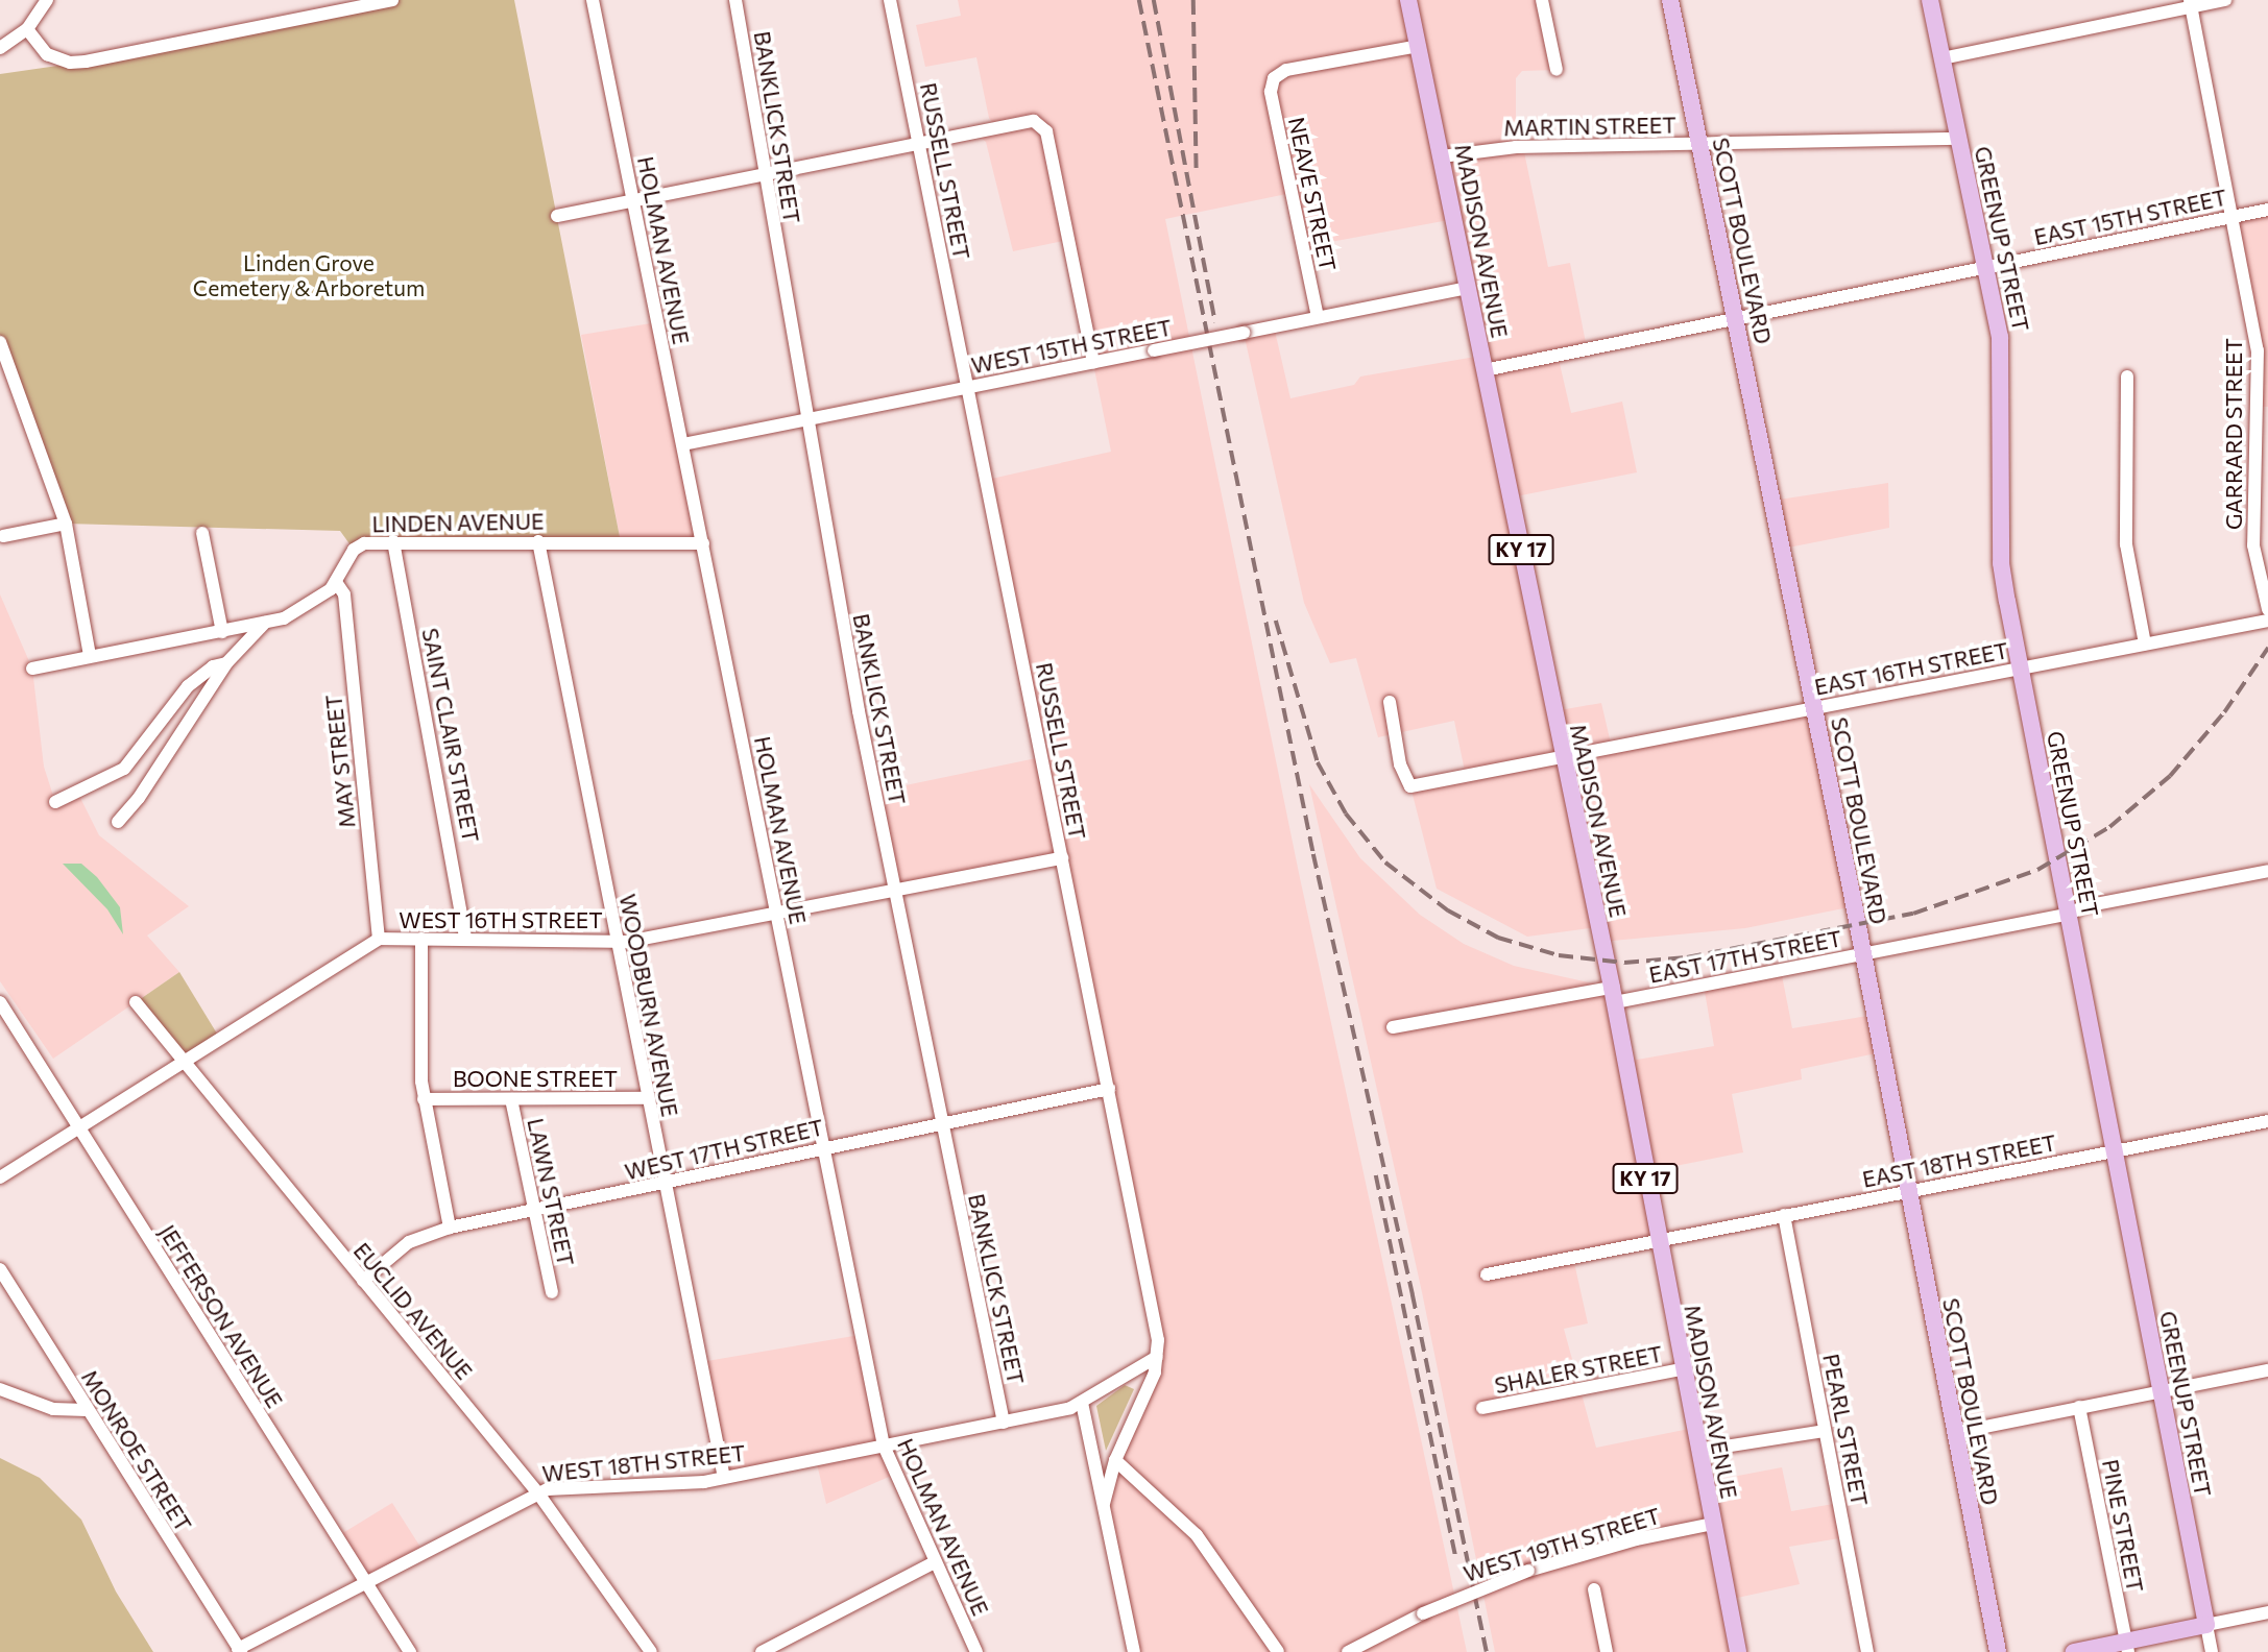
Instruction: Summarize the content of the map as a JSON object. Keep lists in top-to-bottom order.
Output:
{
  "streets": {
    "main road": [
      "GREENUP STREET",
      "MADISON AVENUE",
      "SCOTT BOULEVARD",
      "KY 17"
    ],
    "street": [
      "MARTIN STREET",
      "BANKLICK STREET",
      "RUSSELL STREET",
      "NEAVE STREET",
      "EAST 15TH STREET",
      "HOLMAN AVENUE",
      "WEST 15TH STREET",
      "GARRARD STREET",
      "LINDEN AVENUE",
      "EAST 16TH STREET",
      "SAINT CLAIR STREET",
      "MAY STREET",
      "WEST 16TH STREET",
      "EAST 17TH STREET",
      "WOODBURN AVENUE",
      "BOONE STREET",
      "WEST 17TH STREET",
      "EAST 18TH STREET",
      "LAWN STREET",
      "EUCLID AVENUE",
      "JEFFERSON AVENUE",
      "SHALER STREET",
      "PEARL STREET",
      "MONROE STREET",
      "WEST 18TH STREET",
      "PINE STREET",
      "WEST 19TH STREET"
    ]
  },
  "crossings": [
    ["MARTIN STREET", "GREENUP STREET"],
    ["MARTIN STREET", "MADISON AVENUE"],
    ["MARTIN STREET", "SCOTT BOULEVARD"],
    ["BANKLICK STREET", "WEST 15TH STREET"],
    ["BANKLICK STREET", "WEST 16TH STREET"],
    ["BANKLICK STREET", "WEST 17TH STREET"],
    ["BANKLICK STREET", "WEST 18TH STREET"],
    ["RUSSELL STREET", "WEST 15TH STREET"],
    ["RUSSELL STREET", "WEST 16TH STREET"],
    ["RUSSELL STREET", "WEST 17TH STREET"],
    ["RUSSELL STREET", "WEST 18TH STREET"],
    ["NEAVE STREET", "MADISON AVENUE"],
    ["NEAVE STREET", "WEST 15TH STREET"],
    ["EAST 15TH STREET", "GREENUP STREET"],
    ["EAST 15TH STREET", "MADISON AVENUE"],
    ["EAST 15TH STREET", "SCOTT BOULEVARD"],
    ["EAST 15TH STREET", "GARRARD STREET"],
    ["GREENUP STREET", "EAST 16TH STREET"],
    ["GREENUP STREET", "EAST 17TH STREET"],
    ["GREENUP STREET", "EAST 18TH STREET"],
    ["MADISON AVENUE", "WEST 15TH STREET"],
    ["MADISON AVENUE", "EAST 16TH STREET"],
    ["MADISON AVENUE", "EAST 17TH STREET"],
    ["MADISON AVENUE", "EAST 18TH STREET"],
    ["MADISON AVENUE", "SHALER STREET"],
    ["MADISON AVENUE", "WEST 19TH STREET"],
    ["SCOTT BOULEVARD", "EAST 16TH STREET"],
    ["SCOTT BOULEVARD", "EAST 17TH STREET"],
    ["SCOTT BOULEVARD", "EAST 18TH STREET"],
    ["HOLMAN AVENUE", "WEST 15TH STREET"],
    ["HOLMAN AVENUE", "LINDEN AVENUE"],
    ["HOLMAN AVENUE", "WEST 16TH STREET"],
    ["HOLMAN AVENUE", "WEST 17TH STREET"],
    ["HOLMAN AVENUE", "WEST 18TH STREET"],
    ["LINDEN AVENUE", "SAINT CLAIR STREET"],
    ["LINDEN AVENUE", "MAY STREET"],
    ["LINDEN AVENUE", "WOODBURN AVENUE"],
    ["SAINT CLAIR STREET", "WEST 16TH STREET"],
    ["MAY STREET", "WEST 16TH STREET"],
    ["WEST 16TH STREET", "WOODBURN AVENUE"],
    ["WEST 16TH STREET", "EUCLID AVENUE"],
    ["WEST 16TH STREET", "JEFFERSON AVENUE"],
    ["WOODBURN AVENUE", "BOONE STREET"],
    ["WOODBURN AVENUE", "WEST 17TH STREET"],
    ["WOODBURN AVENUE", "WEST 18TH STREET"],
    ["BOONE STREET", "LAWN STREET"],
    ["WEST 17TH STREET", "LAWN STREET"],
    ["WEST 17TH STREET", "EUCLID AVENUE"],
    ["EAST 18TH STREET", "PEARL STREET"],
    ["EUCLID AVENUE", "WEST 18TH STREET"],
    ["JEFFERSON AVENUE", "WEST 18TH STREET"],
    ["MONROE STREET", "WEST 18TH STREET"]
  ],
  "parks": ["Linden Grove Cemetery & Arboretum"]
}
